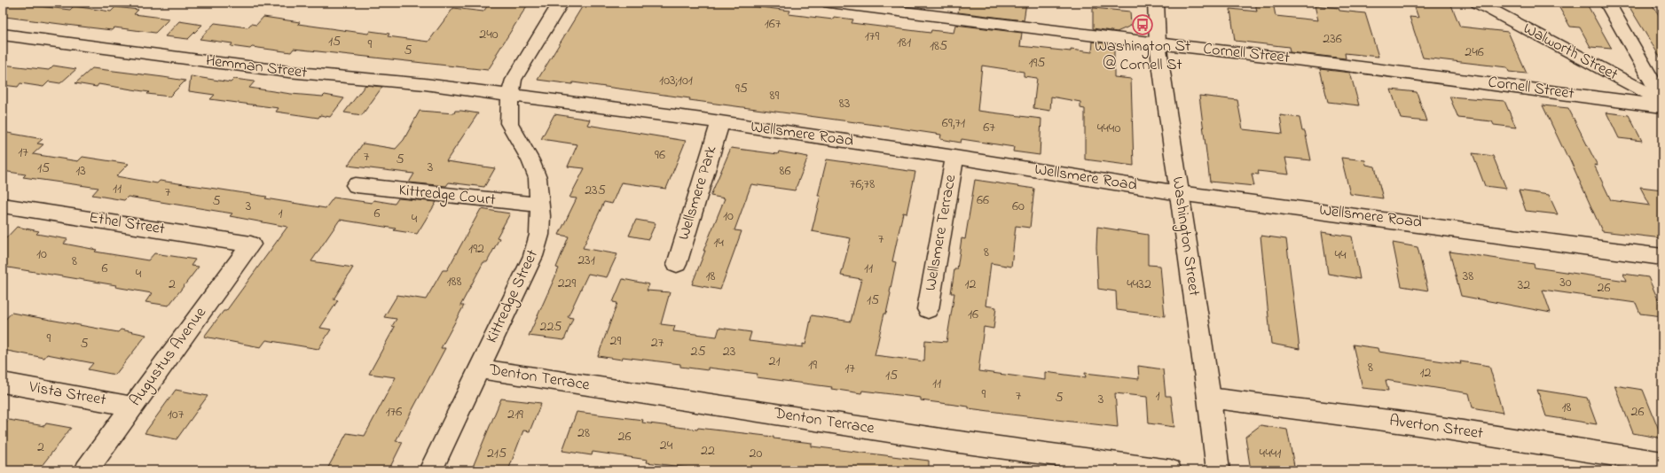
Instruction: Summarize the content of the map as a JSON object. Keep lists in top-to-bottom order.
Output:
{
  "streets": {
    "street": [
      "Walworth Street",
      "Cornell Street",
      "Hemman Street",
      "Wellsmere Road",
      "Wellsmere Park",
      "Kittredge Court",
      "Ethel Street",
      "Wellsmere Terrace",
      "Washington Street",
      "Kittredge Street",
      "Augustus Avenue",
      "Denton Terrace",
      "Vista Street",
      "Averton Street"
    ]
  },
  "crossings": [
    ["Cornell Street", "Washington Street"],
    ["Hemman Street", "Wellsmere Road"],
    ["Hemman Street", "Kittredge Street"],
    ["Wellsmere Road", "Wellsmere Park"],
    ["Wellsmere Road", "Wellsmere Terrace"],
    ["Wellsmere Road", "Washington Street"],
    ["Wellsmere Road", "Kittredge Street"],
    ["Kittredge Court", "Kittredge Street"],
    ["Ethel Street", "Augustus Avenue"],
    ["Washington Street", "Averton Street"],
    ["Kittredge Street", "Denton Terrace"],
    ["Augustus Avenue", "Vista Street"]
  ],
  "places": {
    "bus stop": ["Washington St @ Cornell St"]
  },
  "house_numbers": [
    "167",
    "240",
    "179",
    "236",
    "15",
    "181",
    "9",
    "185",
    "5",
    "246",
    "195",
    "103;101",
    "95",
    "89",
    "83",
    "69,71",
    "67",
    "4440",
    "17",
    "96",
    "7",
    "5",
    "3",
    "15",
    "13",
    "86",
    "76;78",
    "11",
    "235",
    "7",
    "66",
    "5",
    "3",
    "60",
    "1",
    "6",
    "10",
    "4",
    "7",
    "14",
    "192",
    "8",
    "10",
    "44",
    "231",
    "8",
    "6",
    "11",
    "4",
    "18",
    "38",
    "188",
    "30",
    "229",
    "2",
    "12",
    "4432",
    "32",
    "26",
    "15",
    "16",
    "225",
    "9",
    "29",
    "27",
    "5",
    "25",
    "23",
    "21",
    "19",
    "8",
    "17",
    "12",
    "15",
    "11",
    "9",
    "7",
    "1",
    "5",
    "3",
    "18",
    "176",
    "26",
    "107",
    "219",
    "28",
    "26",
    "24",
    "2",
    "22",
    "215",
    "20",
    "4441"
  ]
}
